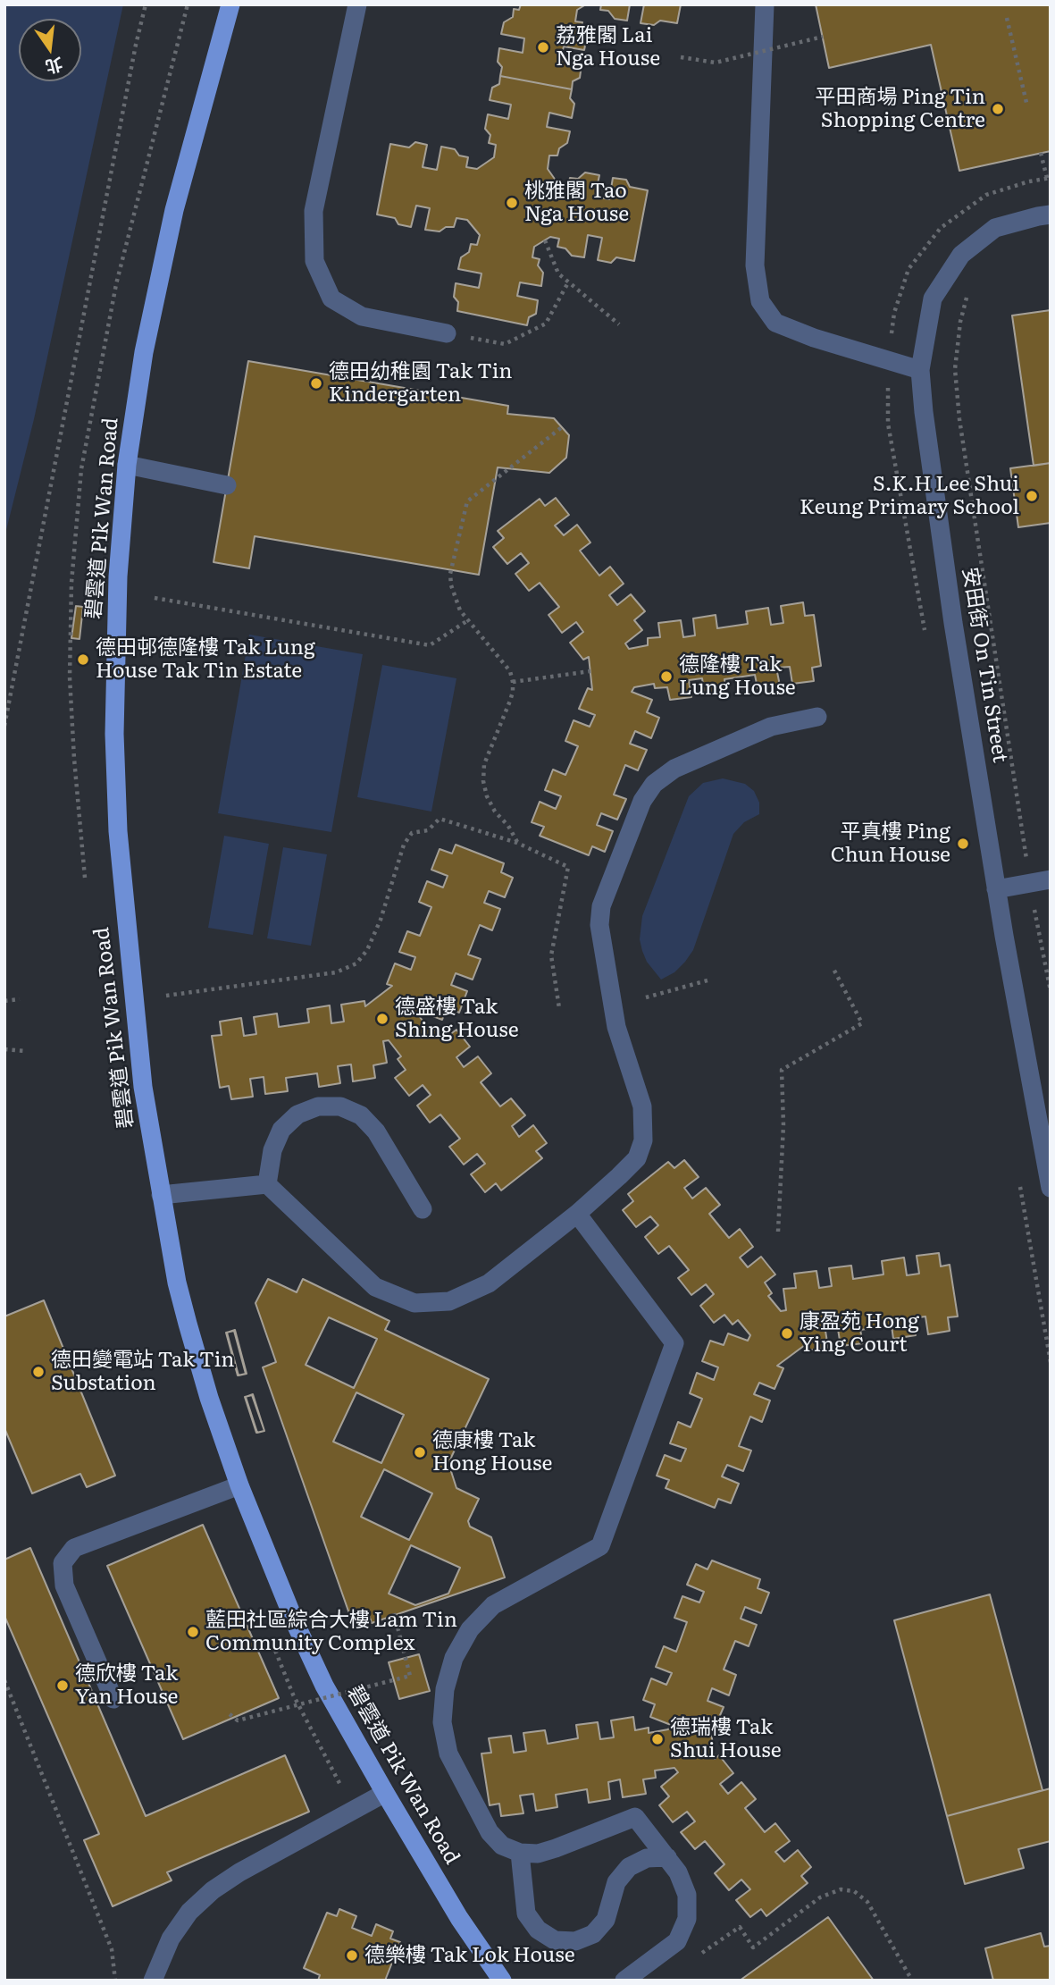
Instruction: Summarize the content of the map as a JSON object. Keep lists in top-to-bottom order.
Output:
{
  "streets": {
    "main road": ["碧雲道 Pik Wan Road"],
    "street": ["安田街 On Tin Street"]
  },
  "places": [
    "荔雅閣 Lai Nga House",
    "平田商場 Ping Tin Shopping Centre",
    "桃雅閣 Tao Nga House",
    "德田幼稚園 Tak Tin Kindergarten",
    "S.K.H Lee Shui Keung Primary School",
    "德田邨德隆樓 Tak Lung House Tak Tin Estate",
    "德隆樓 Tak Lung House",
    "平真樓 Ping Chun House",
    "德盛樓 Tak Shing House",
    "康盈苑 Hong Ying Court",
    "德田變電站 Tak Tin Substation",
    "德康樓 Tak Hong House",
    "藍田社區綜合大樓 Lam Tin Community Complex",
    "德欣樓 Tak Yan House",
    "德瑞樓 Tak Shui House",
    "德樂樓 Tak Lok House"
  ],
  "north": "bottom"
}
